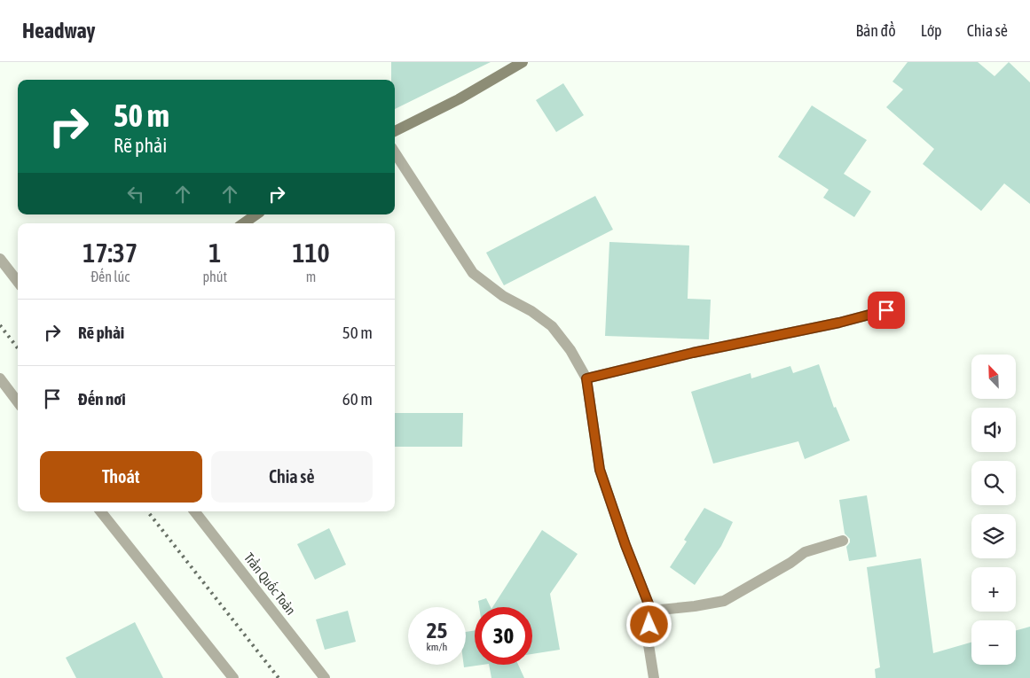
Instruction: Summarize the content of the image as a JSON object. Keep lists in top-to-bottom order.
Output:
{
  "streets": {
    "street": ["Trần Quốc Toản"]
  },
  "north": "top left",
  "page": {
    "header": "Headway",
    "nav": ["Bản đồ", "Lớp", "Chia sẻ"],
    "turn": ["50 m", "Rẽ phải"],
    "eta": [
      "17:37",
      "Đến lúc",
      "1",
      "phút",
      "110",
      "m"
    ],
    "list": [
      {
        "name": "Rẽ phải",
        "value": "50 m"
      },
      {
        "name": "Đến nơi",
        "value": "60 m"
      }
    ],
    "map_buttons": ["+", "−"],
    "buttons": ["Thoát", "Chia sẻ"],
    "speed": "25 km/h",
    "limit": "30"
  }
}
